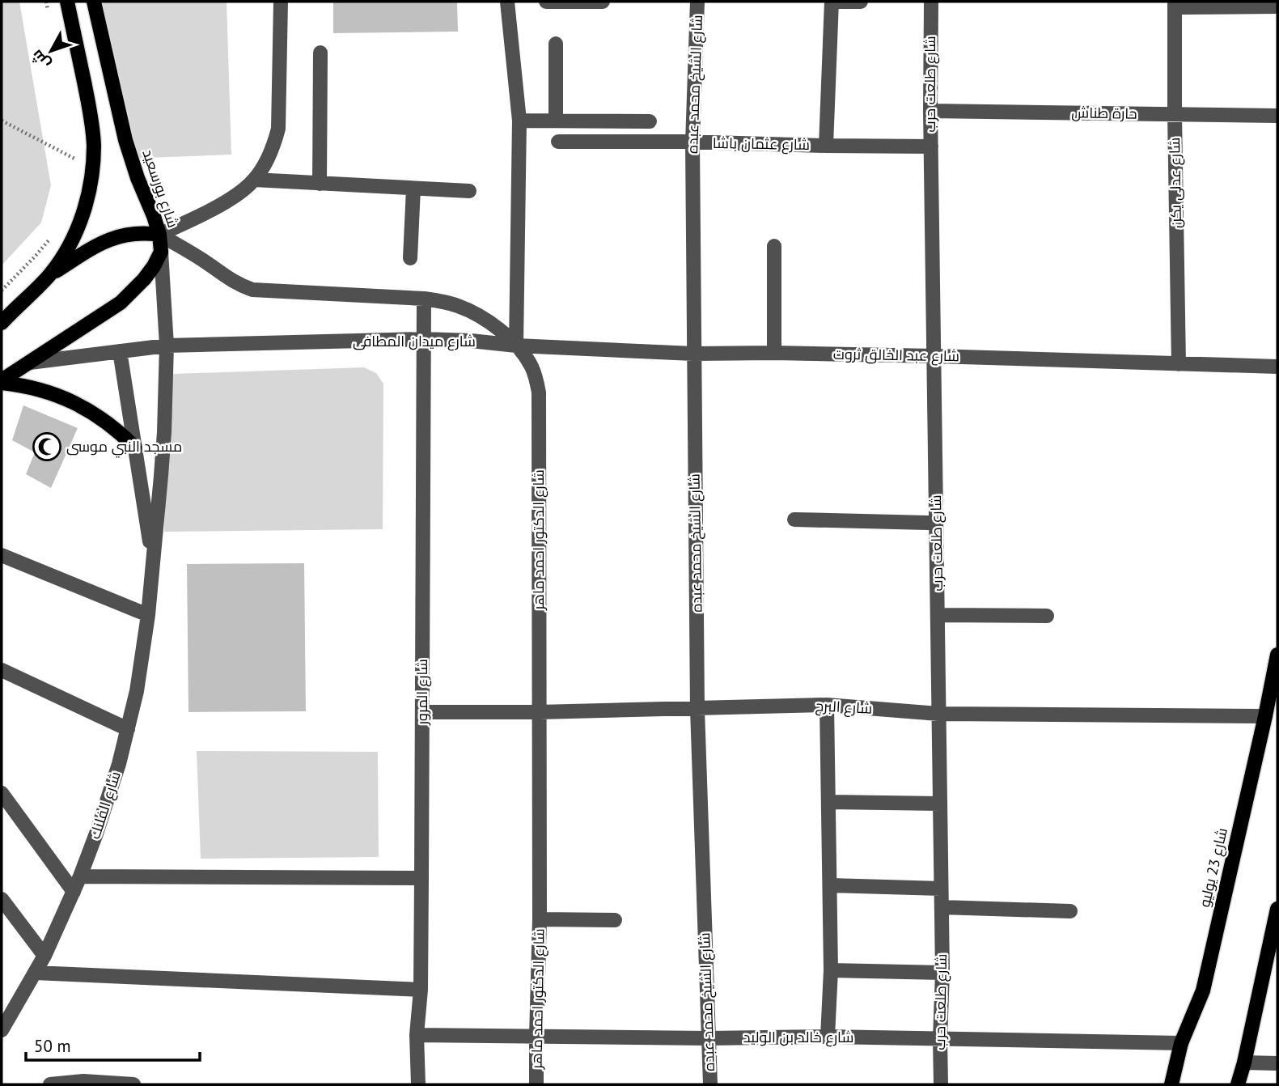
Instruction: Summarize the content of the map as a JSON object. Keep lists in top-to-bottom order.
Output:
{
  "streets": {
    "main road": ["شارع بورسعيد", "شارع 23 يوليو"],
    "street": [
      "شارع الشيخ محمد عبده",
      "شارع طلعت حرب",
      "حارة طناش",
      "شارع عثمان باشا",
      "شارع عدلى يكن",
      "شارع ميدان المطافى",
      "شارع عبد الخالق ثروت",
      "شارع الدكتور احمد ماهر",
      "شارع المرور",
      "شارع البرج",
      "شارع الفلنك",
      "شارع خالد بن الوليد"
    ]
  },
  "crossings": [
    ["شارع الشيخ محمد عبده", "شارع عثمان باشا"],
    ["شارع الشيخ محمد عبده", "شارع عبد الخالق ثروت"],
    ["شارع الشيخ محمد عبده", "شارع البرج"],
    ["شارع الشيخ محمد عبده", "شارع خالد بن الوليد"],
    ["شارع طلعت حرب", "حارة طناش"],
    ["شارع طلعت حرب", "شارع عثمان باشا"],
    ["شارع طلعت حرب", "شارع عبد الخالق ثروت"],
    ["شارع طلعت حرب", "شارع البرج"],
    ["شارع طلعت حرب", "شارع خالد بن الوليد"],
    ["حارة طناش", "شارع عدلى يكن"],
    ["شارع عدلى يكن", "شارع عبد الخالق ثروت"],
    ["شارع بورسعيد", "شارع ميدان المطافى"],
    ["شارع بورسعيد", "شارع الفلنك"],
    ["شارع ميدان المطافى", "شارع عبد الخالق ثروت"],
    ["شارع ميدان المطافى", "شارع الدكتور احمد ماهر"],
    ["شارع ميدان المطافى", "شارع المرور"],
    ["شارع ميدان المطافى", "شارع الفلنك"],
    ["شارع عبد الخالق ثروت", "شارع الدكتور احمد ماهر"],
    ["شارع الدكتور احمد ماهر", "شارع البرج"],
    ["شارع الدكتور احمد ماهر", "شارع خالد بن الوليد"],
    ["شارع المرور", "شارع البرج"],
    ["شارع المرور", "شارع خالد بن الوليد"],
    ["شارع البرج", "شارع 23 يوليو"],
    ["شارع 23 يوليو", "شارع خالد بن الوليد"]
  ],
  "places": {
    "mosque": ["مسجد النبي موسى"]
  },
  "scale_bar": "50 m",
  "north": "bottom left"
}
